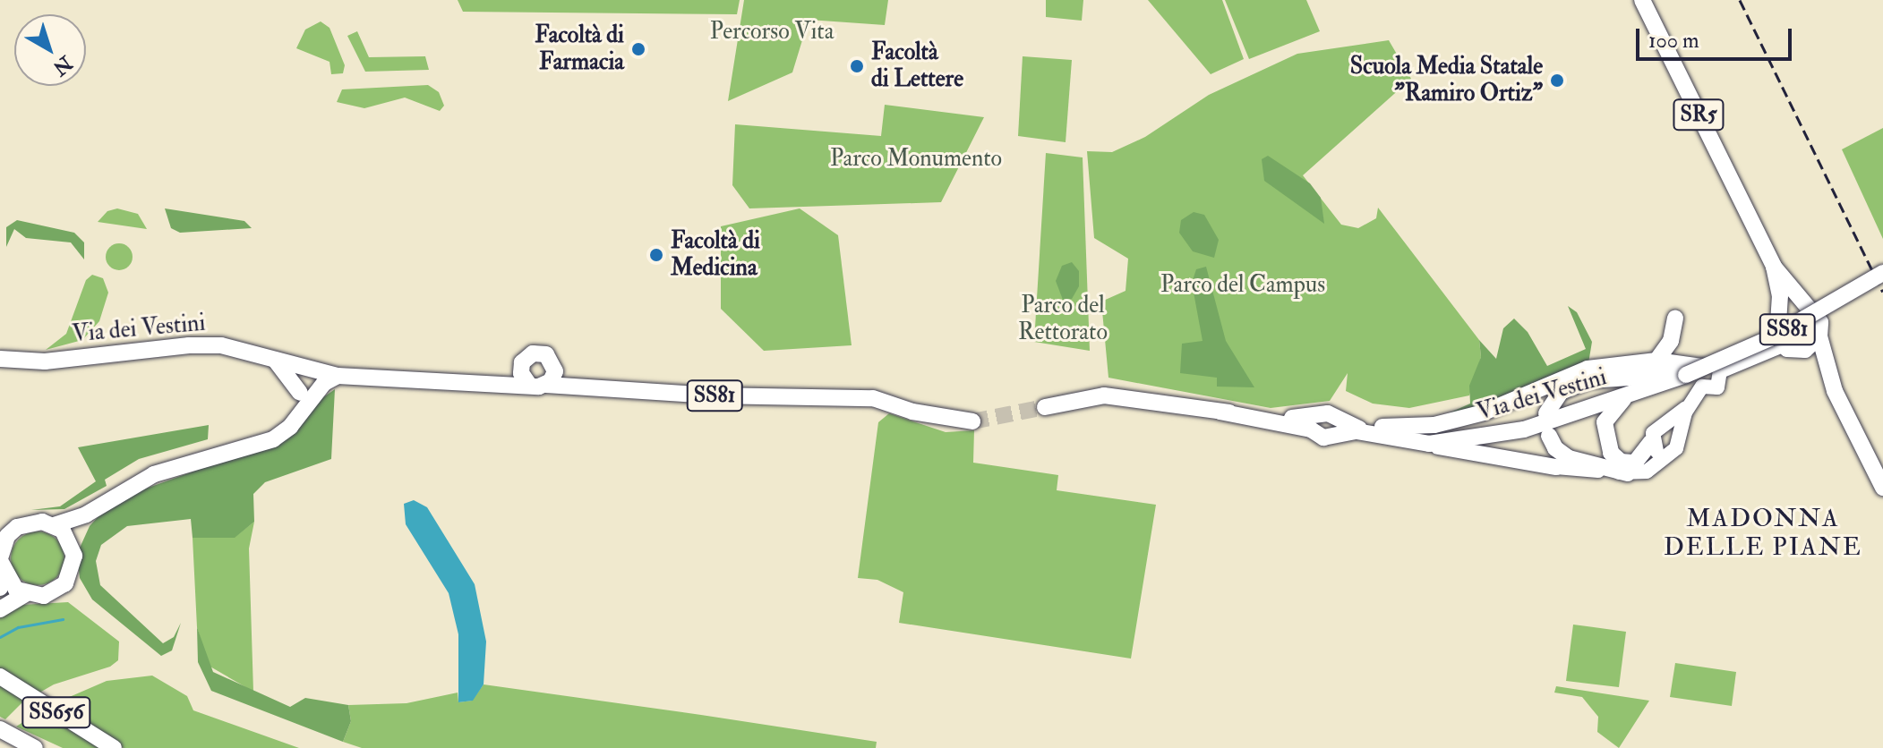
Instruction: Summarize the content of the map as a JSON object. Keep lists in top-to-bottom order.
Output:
{
  "streets": {
    "main road": [
      "SR5",
      "Via dei Vestini",
      "SS81",
      "SS656"
    ]
  },
  "crossings": [
    ["Via dei Vestini", "SS81"]
  ],
  "districts": ["MADONNA DELLE PIANE"],
  "parks": [
    "Percorso Vita",
    "Parco Monumento",
    "Parco del Campus",
    "Parco del Rettorato"
  ],
  "places": [
    "Facoltà di Farmacia",
    "Facoltà di Lettere",
    "Scuola Media Statale \"Ramiro Ortiz\"",
    "Facoltà di Medicina"
  ],
  "scale_bar": "100 m",
  "north": "bottom right"
}
